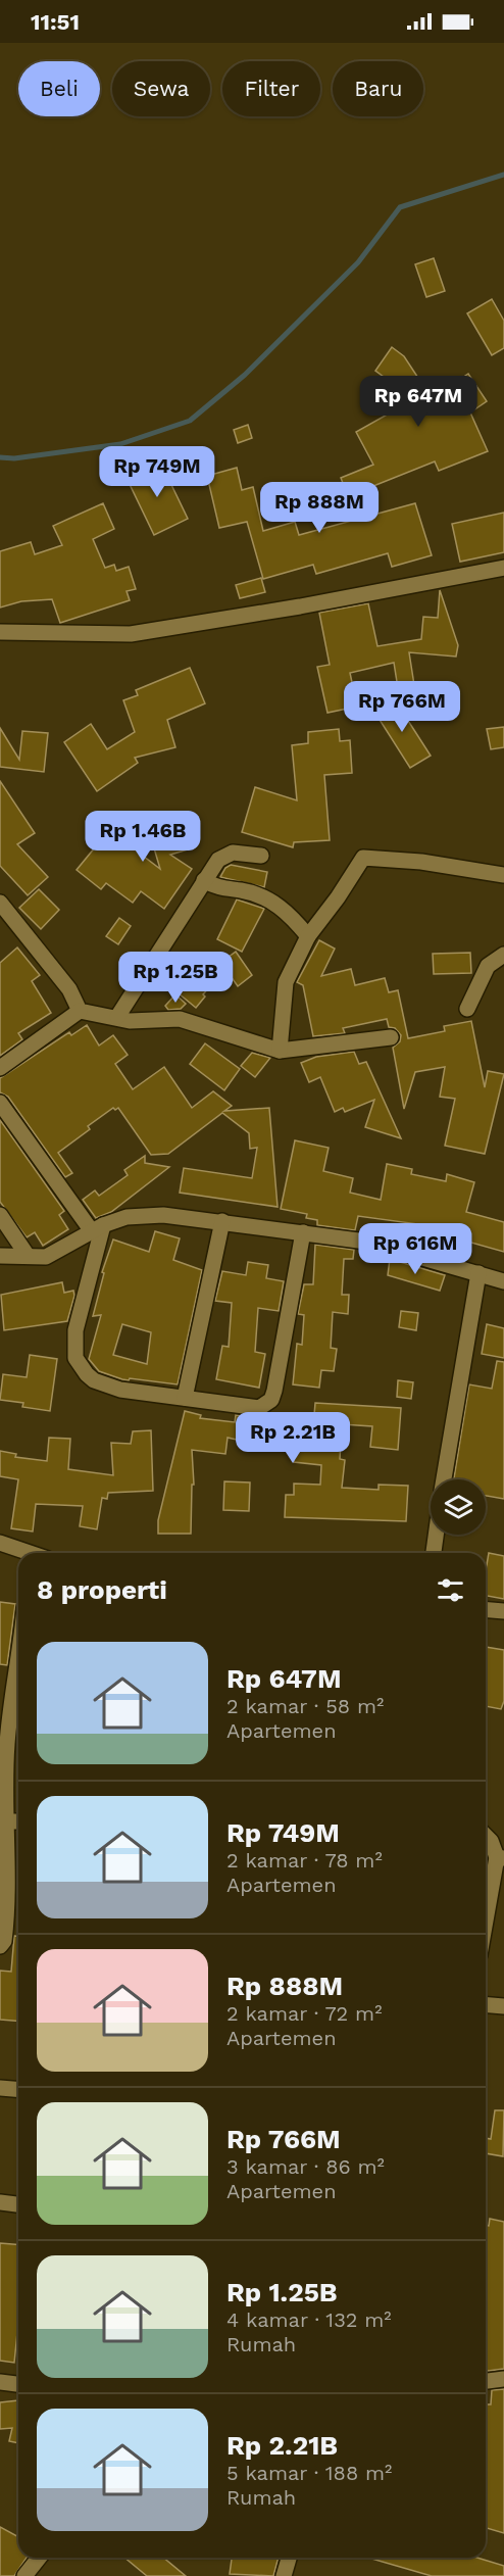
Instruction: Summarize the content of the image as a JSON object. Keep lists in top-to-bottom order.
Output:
{
  "page": {
    "status": "11:51",
    "chip": [
      "Beli",
      "Sewa",
      "Filter",
      "Baru"
    ],
    "price": [
      "Rp 647M",
      "Rp 749M",
      "Rp 888M",
      "Rp 766M",
      "Rp 1.46B",
      "Rp 1.25B",
      "Rp 616M",
      "Rp 2.21B"
    ],
    "heading": "8 properti",
    "list": [
      {
        "name": "Rp 647M",
        "note": "2 kamar · 58 m² · Apartemen"
      },
      {
        "name": "Rp 749M",
        "note": "2 kamar · 78 m² · Apartemen"
      },
      {
        "name": "Rp 888M",
        "note": "2 kamar · 72 m² · Apartemen"
      },
      {
        "name": "Rp 766M",
        "note": "3 kamar · 86 m² · Apartemen"
      },
      {
        "name": "Rp 1.25B",
        "note": "4 kamar · 132 m² · Rumah"
      },
      {
        "name": "Rp 2.21B",
        "note": "5 kamar · 188 m² · Rumah"
      }
    ]
  }
}
